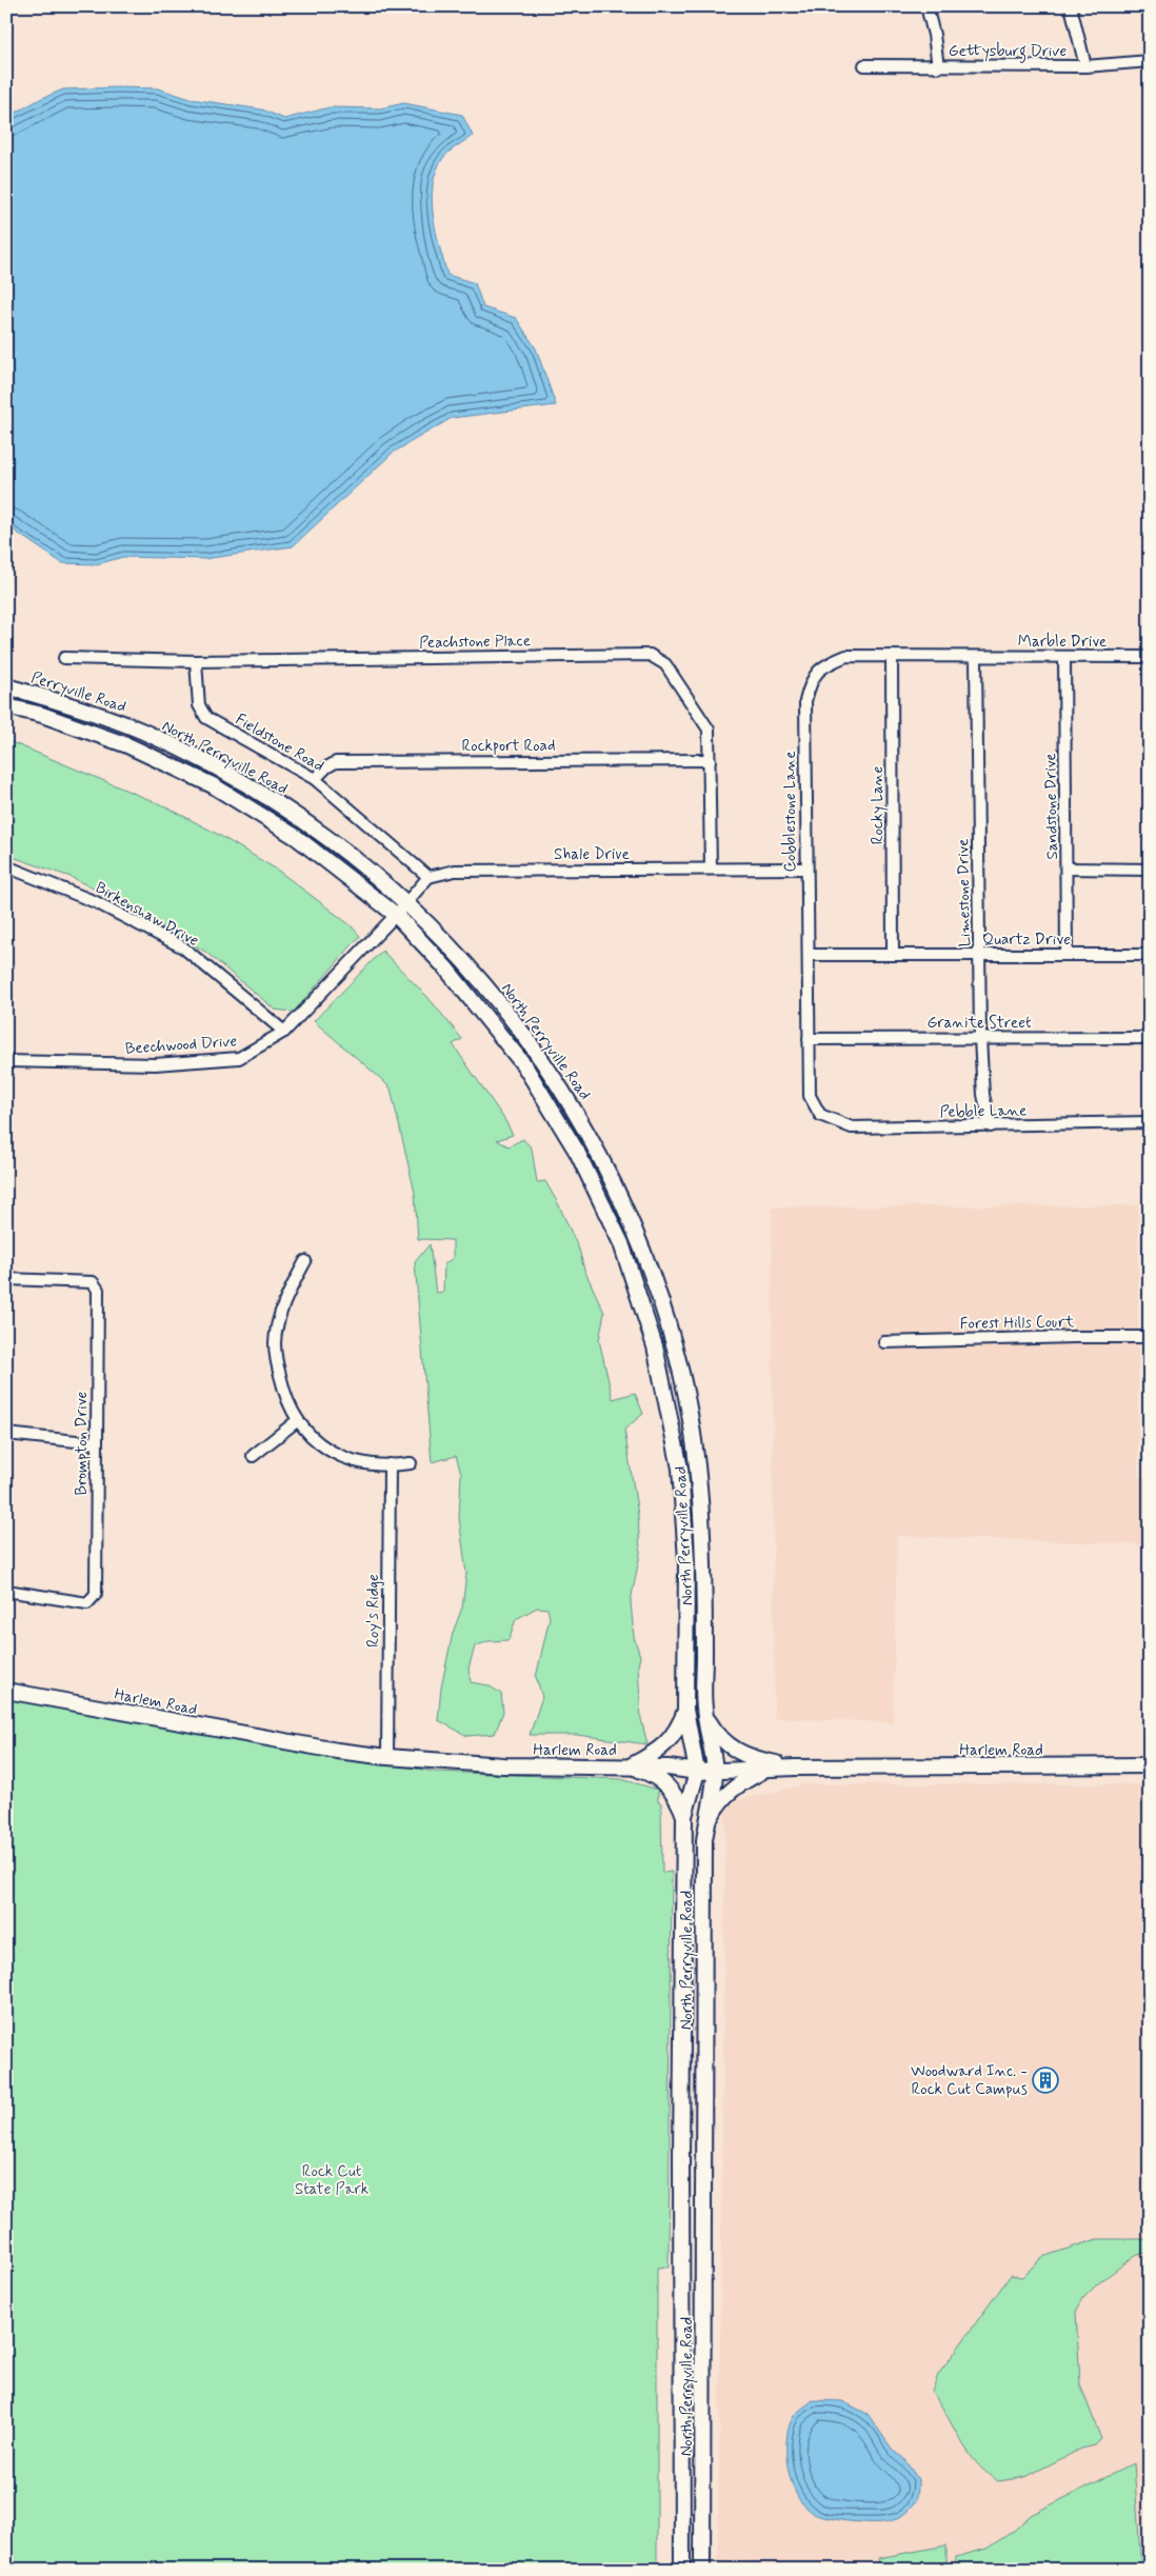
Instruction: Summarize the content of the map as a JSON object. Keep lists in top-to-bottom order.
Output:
{
  "streets": {
    "main road": ["Perryville Road", "North Perryville Road", "Harlem Road"],
    "street": [
      "Gettysburg Drive",
      "Peachstone Place",
      "Marble Drive",
      "Fieldstone Road",
      "Rockport Road",
      "Rocky Lane",
      "Sandstone Drive",
      "Cobblestone Lane",
      "Shale Drive",
      "Limestone Drive",
      "Birkenshaw Drive",
      "Quartz Drive",
      "Granite Street",
      "Beechwood Drive",
      "Pebble Lane",
      "Forest Hills Court",
      "Brompton Drive",
      "Roy's Ridge"
    ]
  },
  "crossings": [
    ["Peachstone Place", "Fieldstone Road"],
    ["Peachstone Place", "Rockport Road"],
    ["Peachstone Place", "Shale Drive"],
    ["Marble Drive", "Sandstone Drive"],
    ["Marble Drive", "Cobblestone Lane"],
    ["Marble Drive", "Limestone Drive"],
    ["Perryville Road", "North Perryville Road"],
    ["Fieldstone Road", "Rockport Road"],
    ["Fieldstone Road", "Shale Drive"],
    ["North Perryville Road", "Beechwood Drive"],
    ["North Perryville Road", "Harlem Road"],
    ["Rocky Lane", "Cobblestone Lane"],
    ["Rocky Lane", "Quartz Drive"],
    ["Sandstone Drive", "Quartz Drive"],
    ["Cobblestone Lane", "Shale Drive"],
    ["Cobblestone Lane", "Limestone Drive"],
    ["Cobblestone Lane", "Quartz Drive"],
    ["Cobblestone Lane", "Granite Street"],
    ["Cobblestone Lane", "Pebble Lane"],
    ["Limestone Drive", "Quartz Drive"],
    ["Limestone Drive", "Granite Street"],
    ["Limestone Drive", "Pebble Lane"],
    ["Birkenshaw Drive", "Beechwood Drive"],
    ["Roy's Ridge", "Harlem Road"]
  ],
  "parks": ["Rock Cut State Park"],
  "places": {
    "building": ["Woodward Inc. - Rock Cut Campus"]
  }
}
